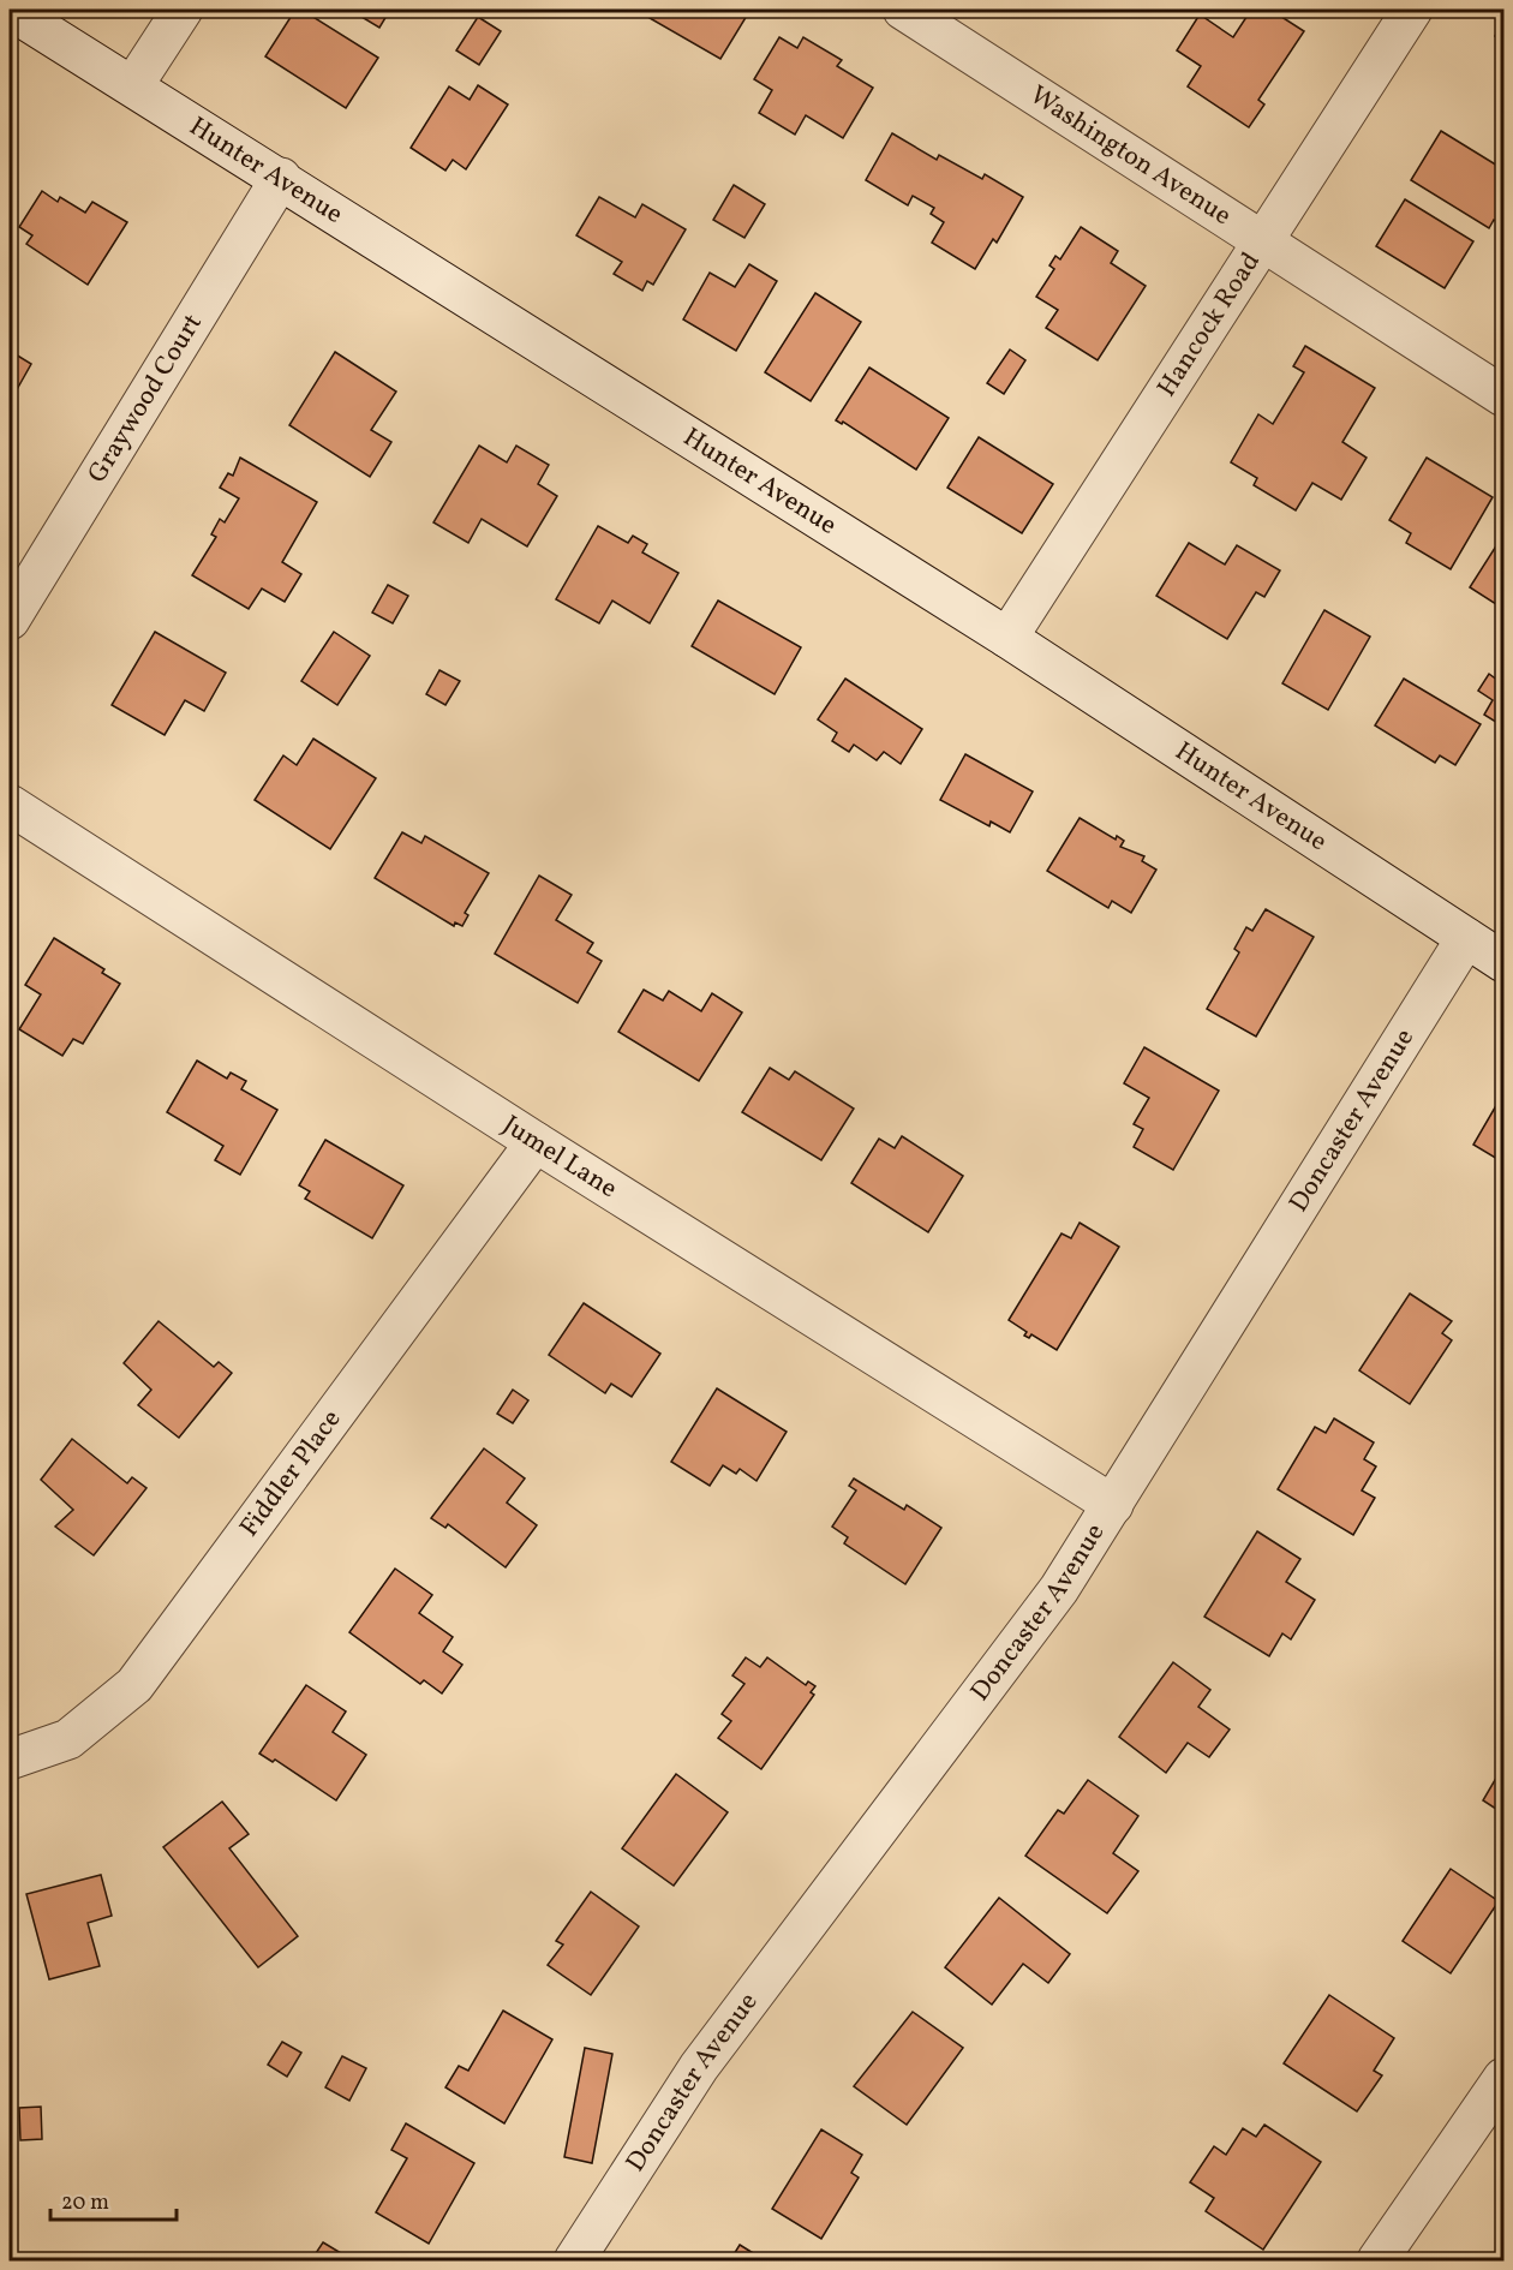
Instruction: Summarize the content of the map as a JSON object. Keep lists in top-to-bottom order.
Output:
{
  "streets": {
    "street": [
      "Washington Avenue",
      "Hunter Avenue",
      "Hancock Road",
      "Graywood Court",
      "Doncaster Avenue",
      "Jumel Lane",
      "Fiddler Place"
    ]
  },
  "crossings": [
    ["Washington Avenue", "Hancock Road"],
    ["Hunter Avenue", "Hancock Road"],
    ["Hunter Avenue", "Graywood Court"],
    ["Hunter Avenue", "Doncaster Avenue"],
    ["Doncaster Avenue", "Jumel Lane"],
    ["Jumel Lane", "Fiddler Place"]
  ],
  "scale_bar": "20 m"
}
